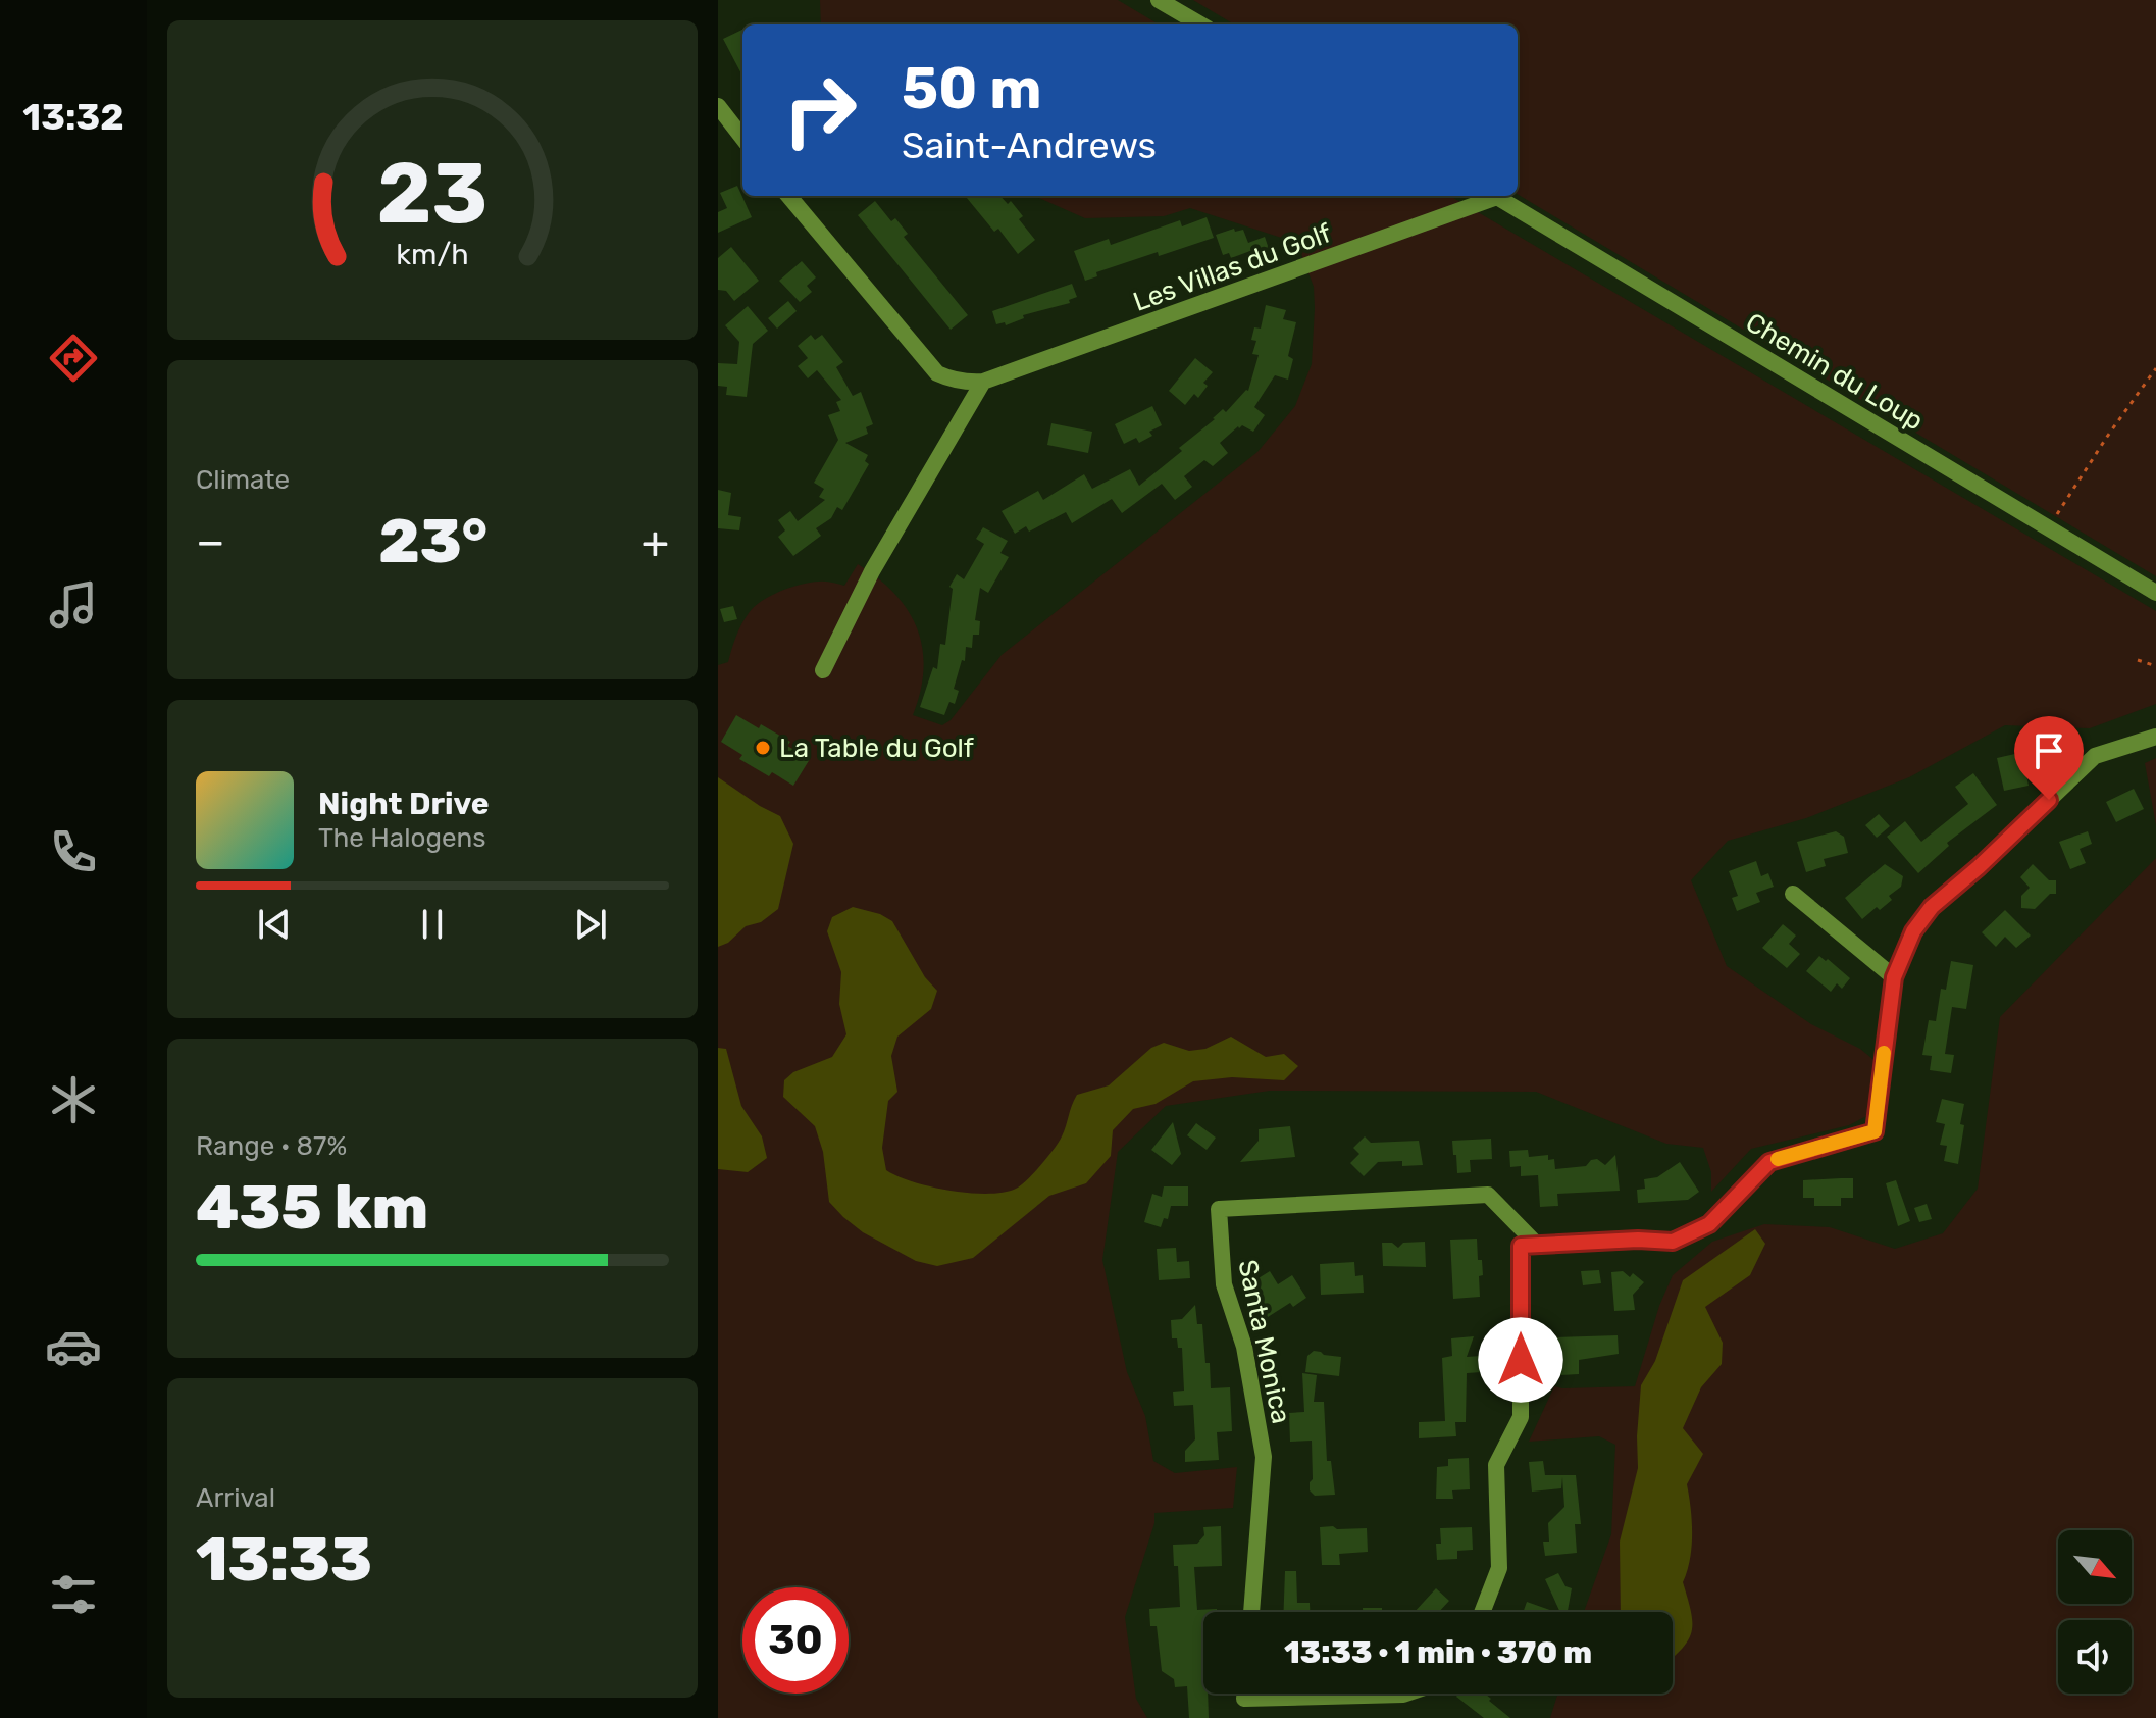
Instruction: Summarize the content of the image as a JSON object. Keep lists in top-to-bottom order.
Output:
{
  "streets": {
    "street": ["Les Villas du Golf", "Chemin du Loup", "Santa Monica"]
  },
  "places": ["La Table du Golf"],
  "north": "bottom right",
  "page": {
    "tabs": "13:32",
    "turn": ["50 m", "Saint-Andrews"],
    "tile": [
      "Climate",
      ["Range · 87%", "435 km"],
      ["Arrival", "13:33"]
    ],
    "heat": ["−", "23°", "+"],
    "song": ["Night Drive", "The Halogens"],
    "limit": "30",
    "trip": "13:33 · 1 min · 370 m",
    "gauge": ["23", "km/h"]
  }
}
